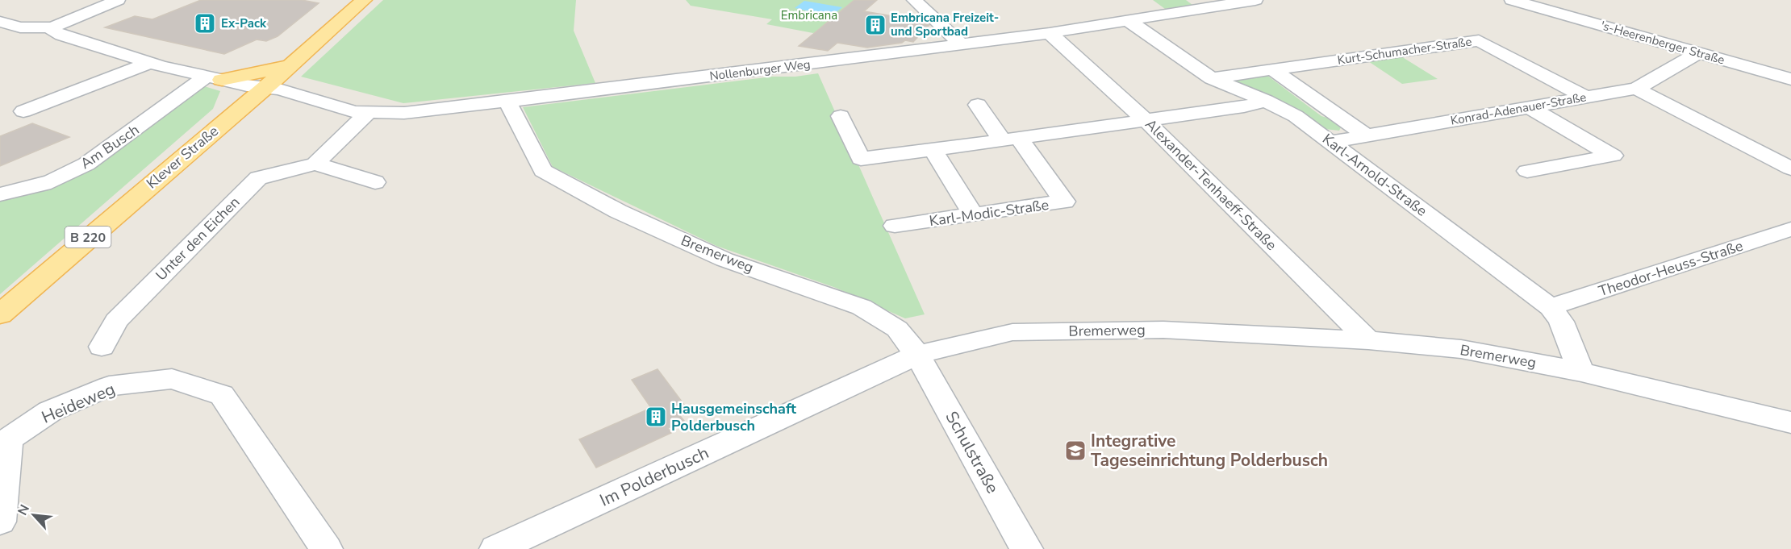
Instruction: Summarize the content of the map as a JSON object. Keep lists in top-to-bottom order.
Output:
{
  "streets": {
    "main road": ["Klever Straße", "B 220"],
    "street": [
      "'s-Heerenberger Straße",
      "Kurt-Schumacher-Straße",
      "Nollenburger Weg",
      "Konrad-Adenauer-Straße",
      "Am Busch",
      "Karl-Arnold-Straße",
      "Alexander-Tenhaeff-Straße",
      "Karl-Modic-Straße",
      "Unter den Eichen",
      "Bremerweg",
      "Theodor-Heuss-Straße",
      "Heideweg",
      "Schulstraße",
      "Im Polderbusch"
    ]
  },
  "crossings": [
    ["'s-Heerenberger Straße", "Konrad-Adenauer-Straße"],
    ["Kurt-Schumacher-Straße", "Konrad-Adenauer-Straße"],
    ["Kurt-Schumacher-Straße", "Karl-Arnold-Straße"],
    ["Nollenburger Weg", "Am Busch"],
    ["Nollenburger Weg", "Klever Straße"],
    ["Nollenburger Weg", "Karl-Arnold-Straße"],
    ["Nollenburger Weg", "Alexander-Tenhaeff-Straße"],
    ["Nollenburger Weg", "Unter den Eichen"],
    ["Nollenburger Weg", "Bremerweg"],
    ["Konrad-Adenauer-Straße", "Karl-Arnold-Straße"],
    ["Karl-Arnold-Straße", "Bremerweg"],
    ["Karl-Arnold-Straße", "Theodor-Heuss-Straße"],
    ["Alexander-Tenhaeff-Straße", "Bremerweg"],
    ["Bremerweg", "Schulstraße"],
    ["Bremerweg", "Im Polderbusch"],
    ["Schulstraße", "Im Polderbusch"]
  ],
  "parks": ["Embricana"],
  "places": {
    "building": ["Ex-Pack", "Embricana Freizeit- und Sportbad", "Hausgemeinschaft Polderbusch"],
    "school or university": ["Integrative Tageseinrichtung Polderbusch"]
  },
  "north": "top left"
}
